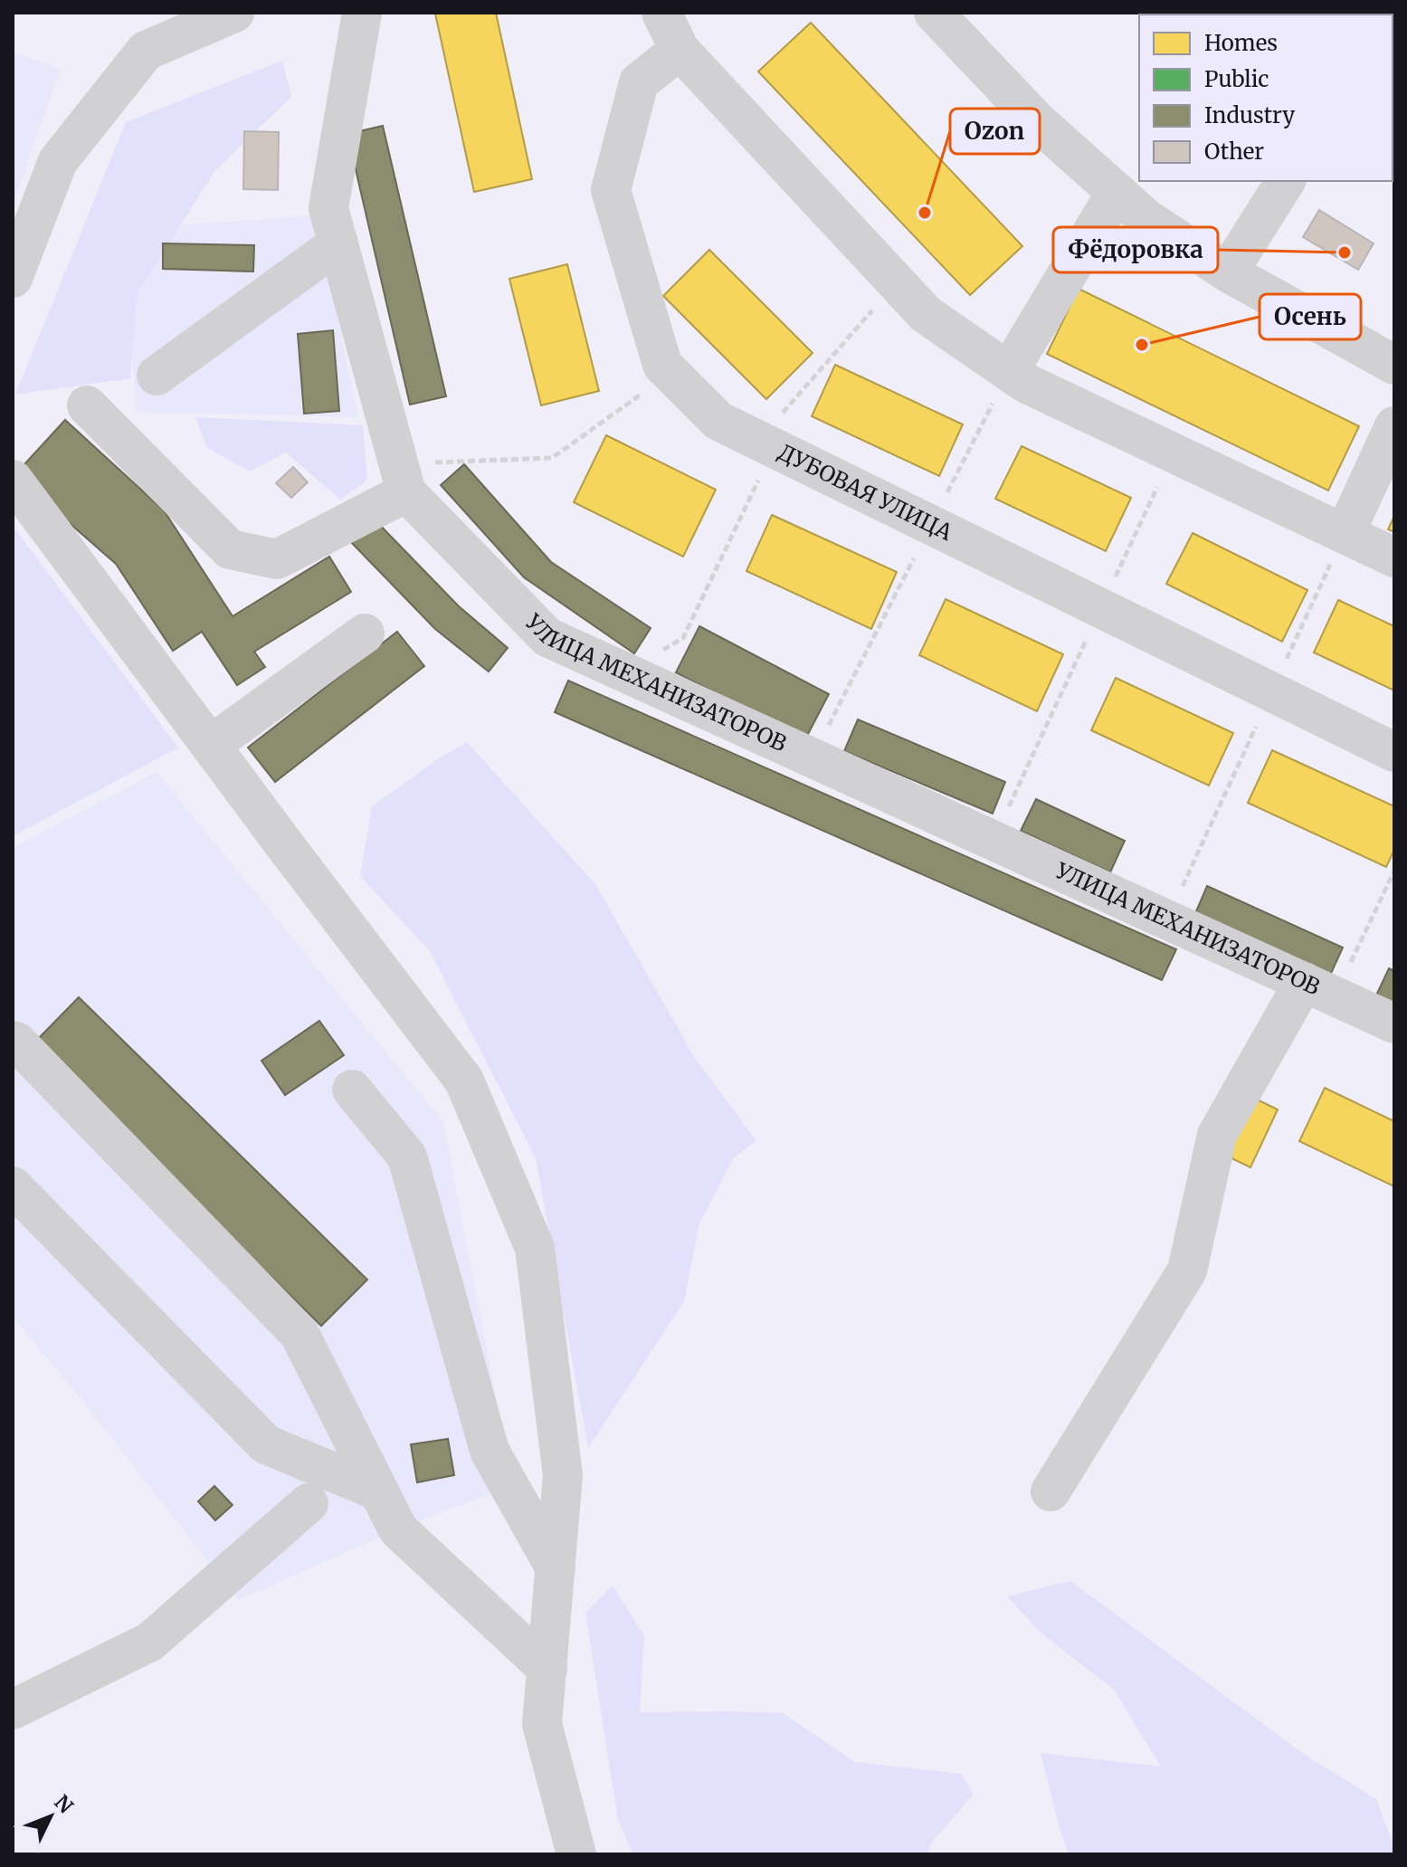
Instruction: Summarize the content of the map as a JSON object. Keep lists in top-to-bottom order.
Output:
{
  "streets": {
    "street": ["ДУБОВАЯ УЛИЦА", "УЛИЦА МЕХАНИЗАТОРОВ"]
  },
  "places": ["Ozon", "Фёдоровка", "Осень"],
  "legend": [
    "Homes",
    "Public",
    "Industry",
    "Other"
  ],
  "north": "top right"
}
